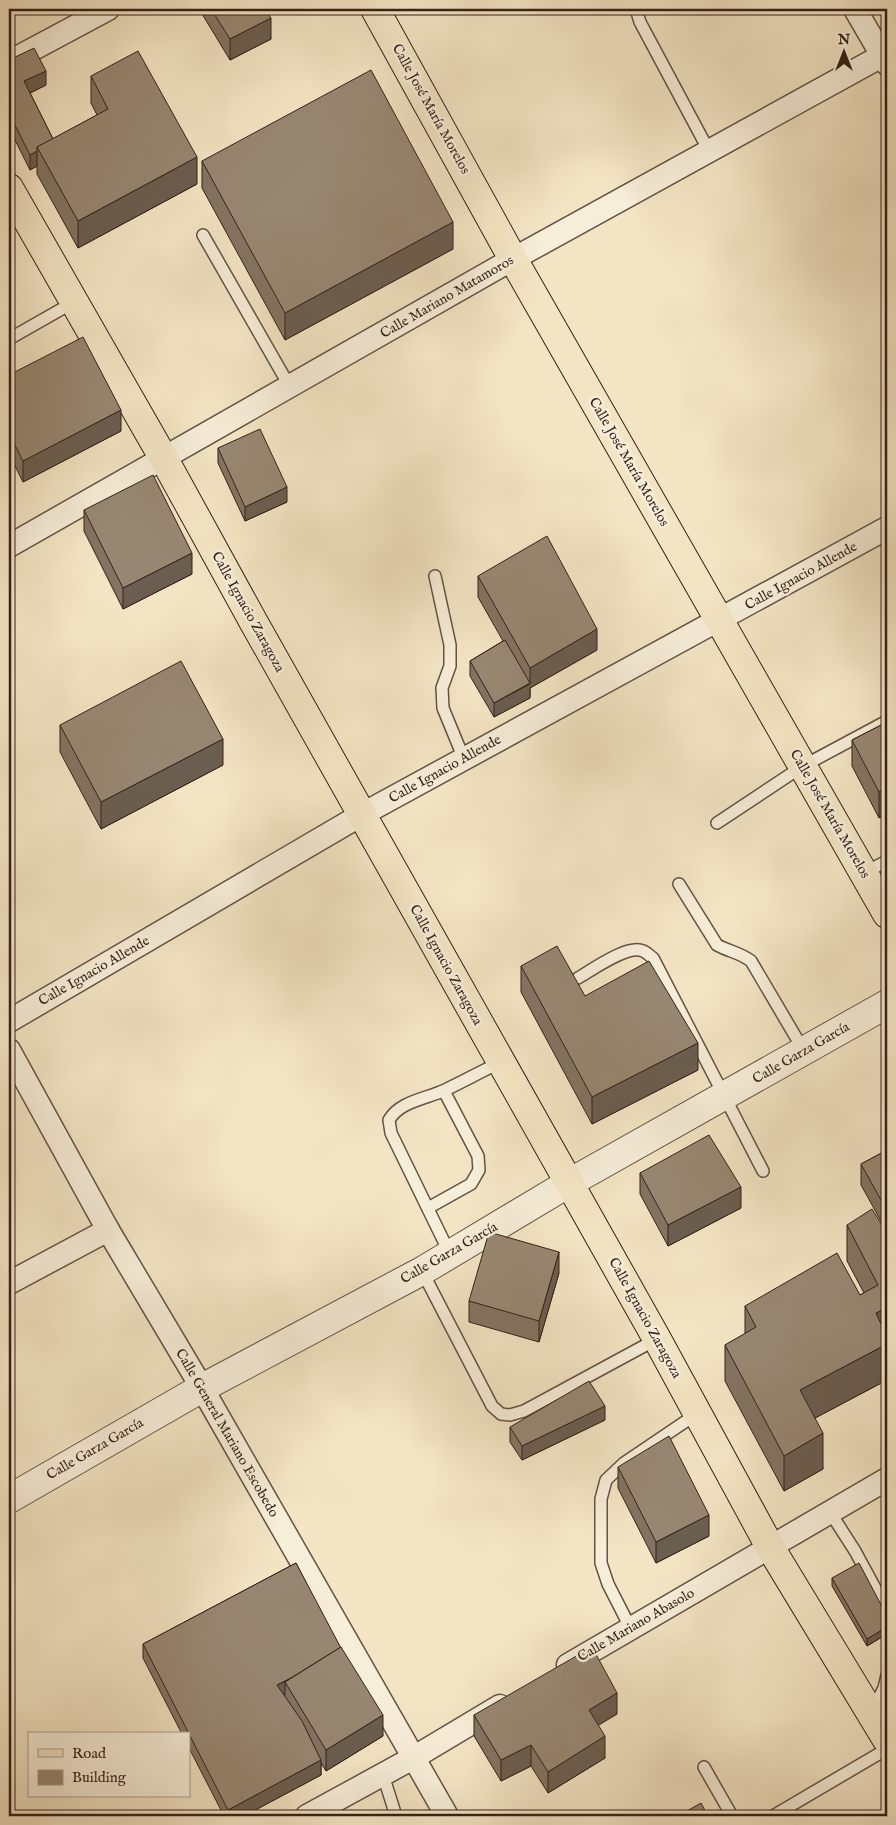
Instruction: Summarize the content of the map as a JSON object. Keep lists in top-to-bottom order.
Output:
{
  "streets": {
    "main road": ["Calle José María Morelos", "Calle Ignacio Zaragoza"],
    "street": [
      "Calle Mariano Matamoros",
      "Calle Ignacio Allende",
      "Calle Garza García",
      "Calle General Mariano Escobedo",
      "Calle Mariano Abasolo"
    ]
  },
  "crossings": [
    ["Calle José María Morelos", "Calle Mariano Matamoros"],
    ["Calle José María Morelos", "Calle Ignacio Allende"],
    ["Calle Mariano Matamoros", "Calle Ignacio Zaragoza"],
    ["Calle Ignacio Allende", "Calle Ignacio Zaragoza"],
    ["Calle Ignacio Zaragoza", "Calle Garza García"],
    ["Calle Ignacio Zaragoza", "Calle Mariano Abasolo"],
    ["Calle Garza García", "Calle General Mariano Escobedo"]
  ],
  "legend": ["Road", "Building"],
  "north": "top"
}
